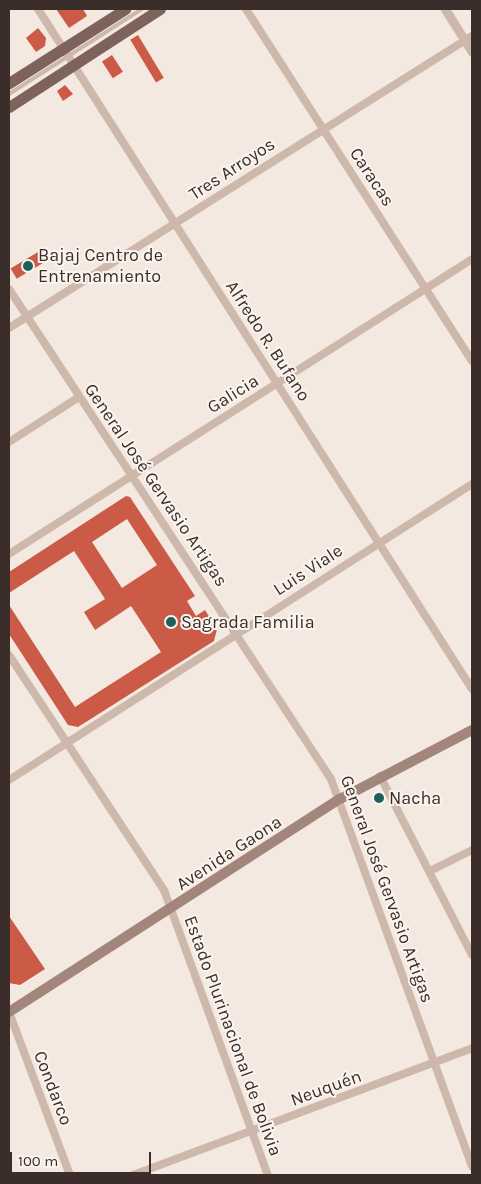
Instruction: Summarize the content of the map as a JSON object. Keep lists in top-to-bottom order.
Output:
{
  "streets": {
    "main road": ["Avenida Gaona"],
    "street": [
      "Tres Arroyos",
      "Caracas",
      "Alfredo R. Bufano",
      "Galicia",
      "General José Gervasio Artigas",
      "Luis Viale",
      "Estado Plurinacional de Bolivia",
      "Condarco",
      "Neuquén"
    ]
  },
  "crossings": [
    ["Tres Arroyos", "Caracas"],
    ["Tres Arroyos", "Alfredo R. Bufano"],
    ["Tres Arroyos", "General José Gervasio Artigas"],
    ["Caracas", "Galicia"],
    ["Alfredo R. Bufano", "Galicia"],
    ["Alfredo R. Bufano", "Luis Viale"],
    ["Galicia", "General José Gervasio Artigas"],
    ["General José Gervasio Artigas", "Luis Viale"],
    ["General José Gervasio Artigas", "Avenida Gaona"],
    ["General José Gervasio Artigas", "Neuquén"],
    ["Luis Viale", "Estado Plurinacional de Bolivia"],
    ["Avenida Gaona", "Estado Plurinacional de Bolivia"],
    ["Avenida Gaona", "Condarco"],
    ["Estado Plurinacional de Bolivia", "Neuquén"]
  ],
  "places": ["Bajaj Centro de Entrenamiento", "Sagrada Familia", "Nacha"],
  "scale_bar": "100 m"
}
